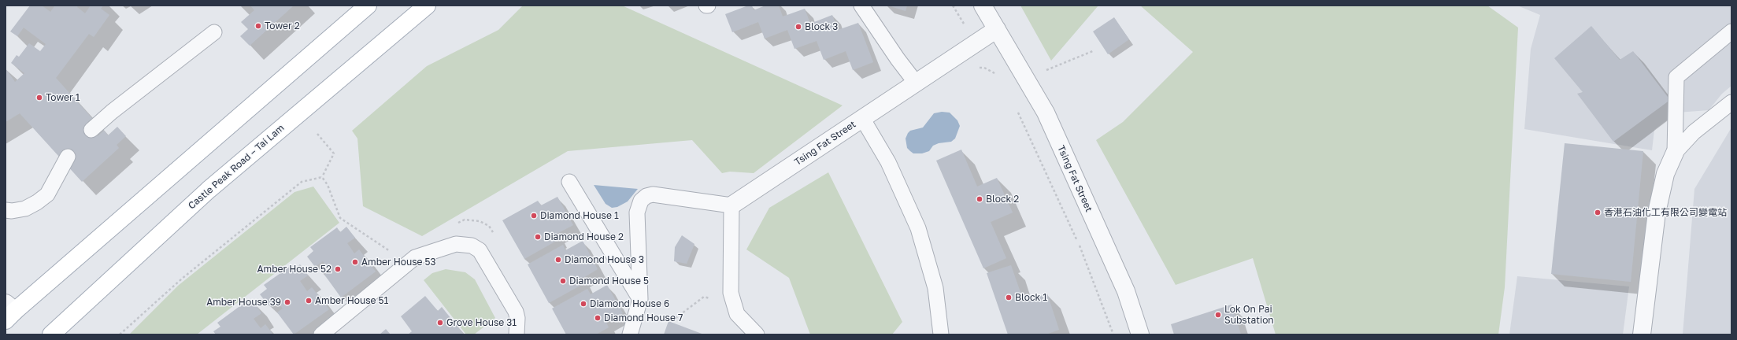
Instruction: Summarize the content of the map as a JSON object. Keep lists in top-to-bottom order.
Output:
{
  "streets": {
    "main road": ["Castle Peak Road – Tai Lam"],
    "street": ["Tsing Fat Street"]
  },
  "places": [
    "Tower 2",
    "Block 3",
    "Tower 1",
    "Block 2",
    "香港石油化工有限公司變電站",
    "Diamond House 1",
    "Diamond House 2",
    "Diamond House 3",
    "Amber House 53",
    "Amber House 52",
    "Diamond House 5",
    "Block 1",
    "Amber House 51",
    "Amber House 39",
    "Diamond House 6",
    "Lok On Pai Substation",
    "Diamond House 7",
    "Grove House 31"
  ]
}
